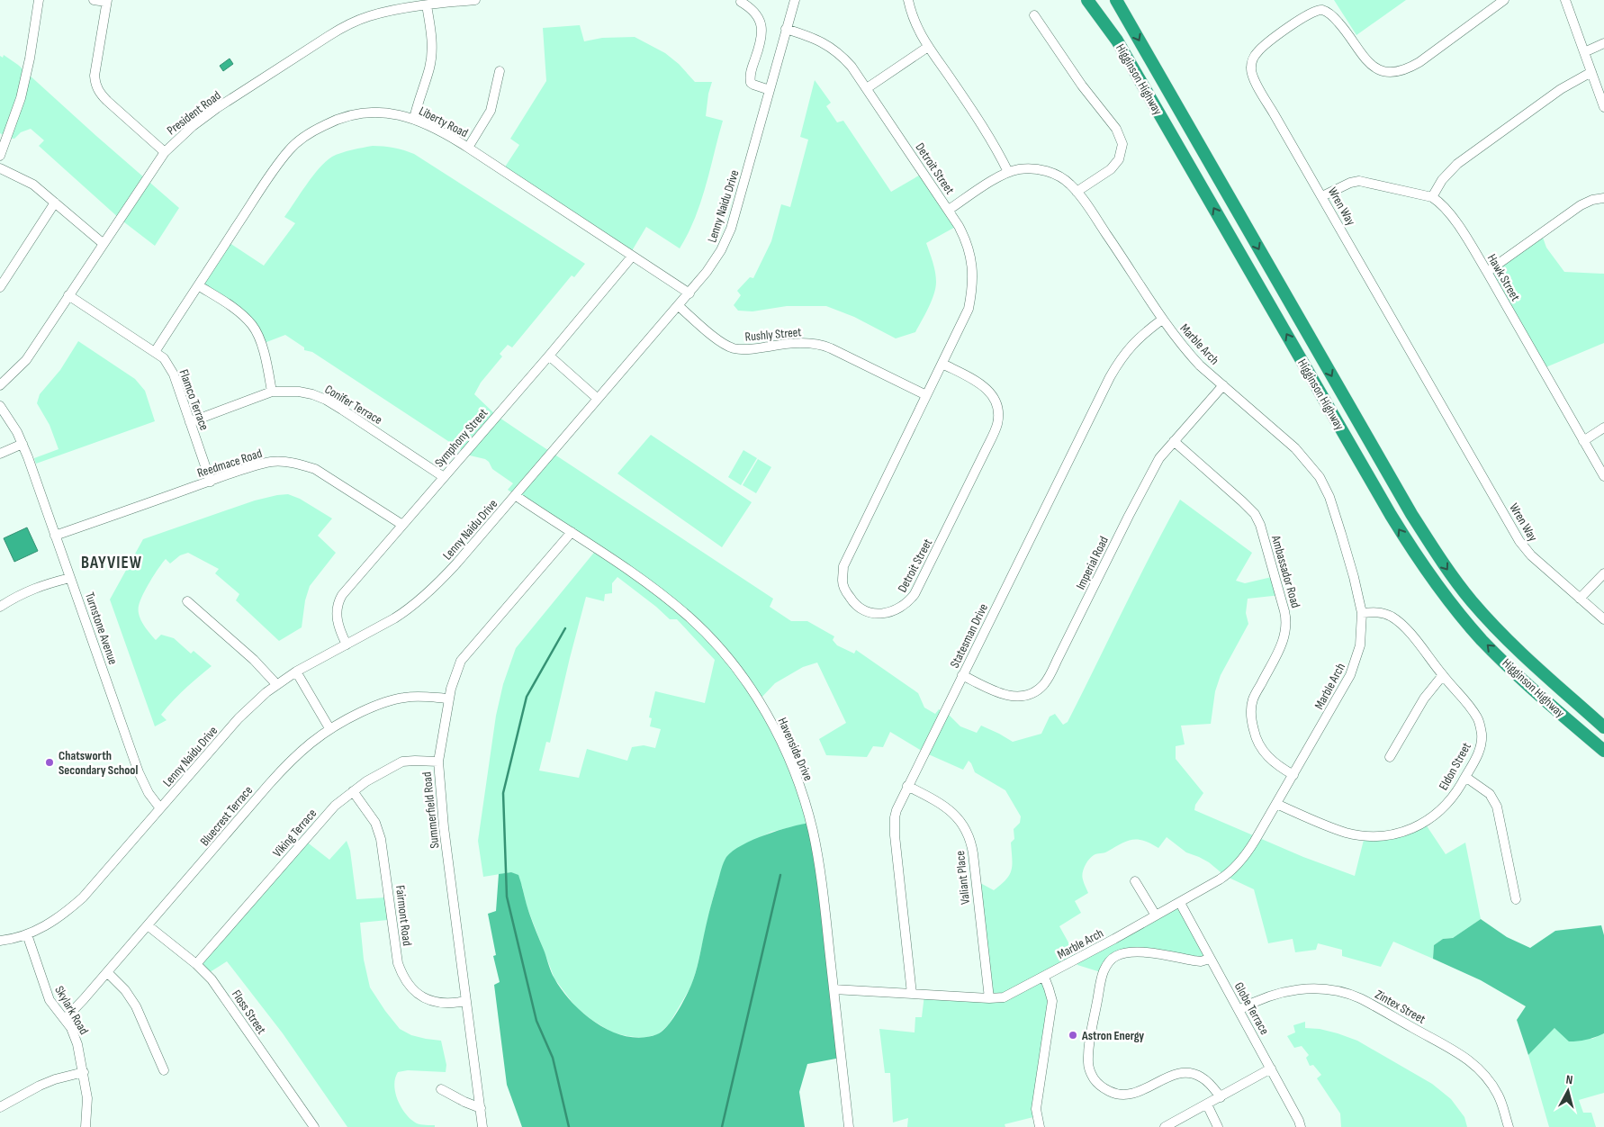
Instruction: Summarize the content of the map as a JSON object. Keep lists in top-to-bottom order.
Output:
{
  "streets": {
    "highway": ["Higginson Highway"],
    "street": [
      "President Road",
      "Liberty Road",
      "Detroit Street",
      "Lenny Naidu Drive",
      "Wren Way",
      "Hawk Street",
      "Rushly Street",
      "Marble Arch",
      "Flamco Terrace",
      "Conifer Terrace",
      "Symphony Street",
      "Reedmace Road",
      "Imperial Road",
      "Ambassador Road",
      "Turnstone Avenue",
      "Statesman Drive",
      "Havenside Drive",
      "Eldon Street",
      "Summerfield Road",
      "Bluecrest Terrace",
      "Viking Terrace",
      "Valiant Place",
      "Fairmont Road",
      "Zintex Street",
      "Globe Terrace",
      "Skylark Road",
      "Floss Street"
    ]
  },
  "crossings": [
    ["President Road", "Flamco Terrace"],
    ["Liberty Road", "Lenny Naidu Drive"],
    ["Liberty Road", "Flamco Terrace"],
    ["Liberty Road", "Symphony Street"],
    ["Detroit Street", "Lenny Naidu Drive"],
    ["Detroit Street", "Rushly Street"],
    ["Detroit Street", "Marble Arch"],
    ["Lenny Naidu Drive", "Rushly Street"],
    ["Lenny Naidu Drive", "Symphony Street"],
    ["Lenny Naidu Drive", "Turnstone Avenue"],
    ["Lenny Naidu Drive", "Havenside Drive"],
    ["Lenny Naidu Drive", "Skylark Road"],
    ["Wren Way", "Hawk Street"],
    ["Marble Arch", "Imperial Road"],
    ["Marble Arch", "Ambassador Road"],
    ["Marble Arch", "Statesman Drive"],
    ["Marble Arch", "Havenside Drive"],
    ["Marble Arch", "Eldon Street"],
    ["Marble Arch", "Valiant Place"],
    ["Marble Arch", "Globe Terrace"],
    ["Flamco Terrace", "Conifer Terrace"],
    ["Flamco Terrace", "Reedmace Road"],
    ["Conifer Terrace", "Symphony Street"],
    ["Symphony Street", "Reedmace Road"],
    ["Reedmace Road", "Turnstone Avenue"],
    ["Imperial Road", "Ambassador Road"],
    ["Imperial Road", "Statesman Drive"],
    ["Statesman Drive", "Valiant Place"],
    ["Havenside Drive", "Summerfield Road"],
    ["Summerfield Road", "Bluecrest Terrace"],
    ["Summerfield Road", "Viking Terrace"],
    ["Summerfield Road", "Fairmont Road"],
    ["Bluecrest Terrace", "Skylark Road"],
    ["Bluecrest Terrace", "Floss Street"],
    ["Viking Terrace", "Fairmont Road"],
    ["Viking Terrace", "Floss Street"],
    ["Zintex Street", "Globe Terrace"]
  ],
  "districts": ["BAYVIEW"],
  "places": ["Chatsworth Secondary School", "Astron Energy"],
  "north": "top"
}
